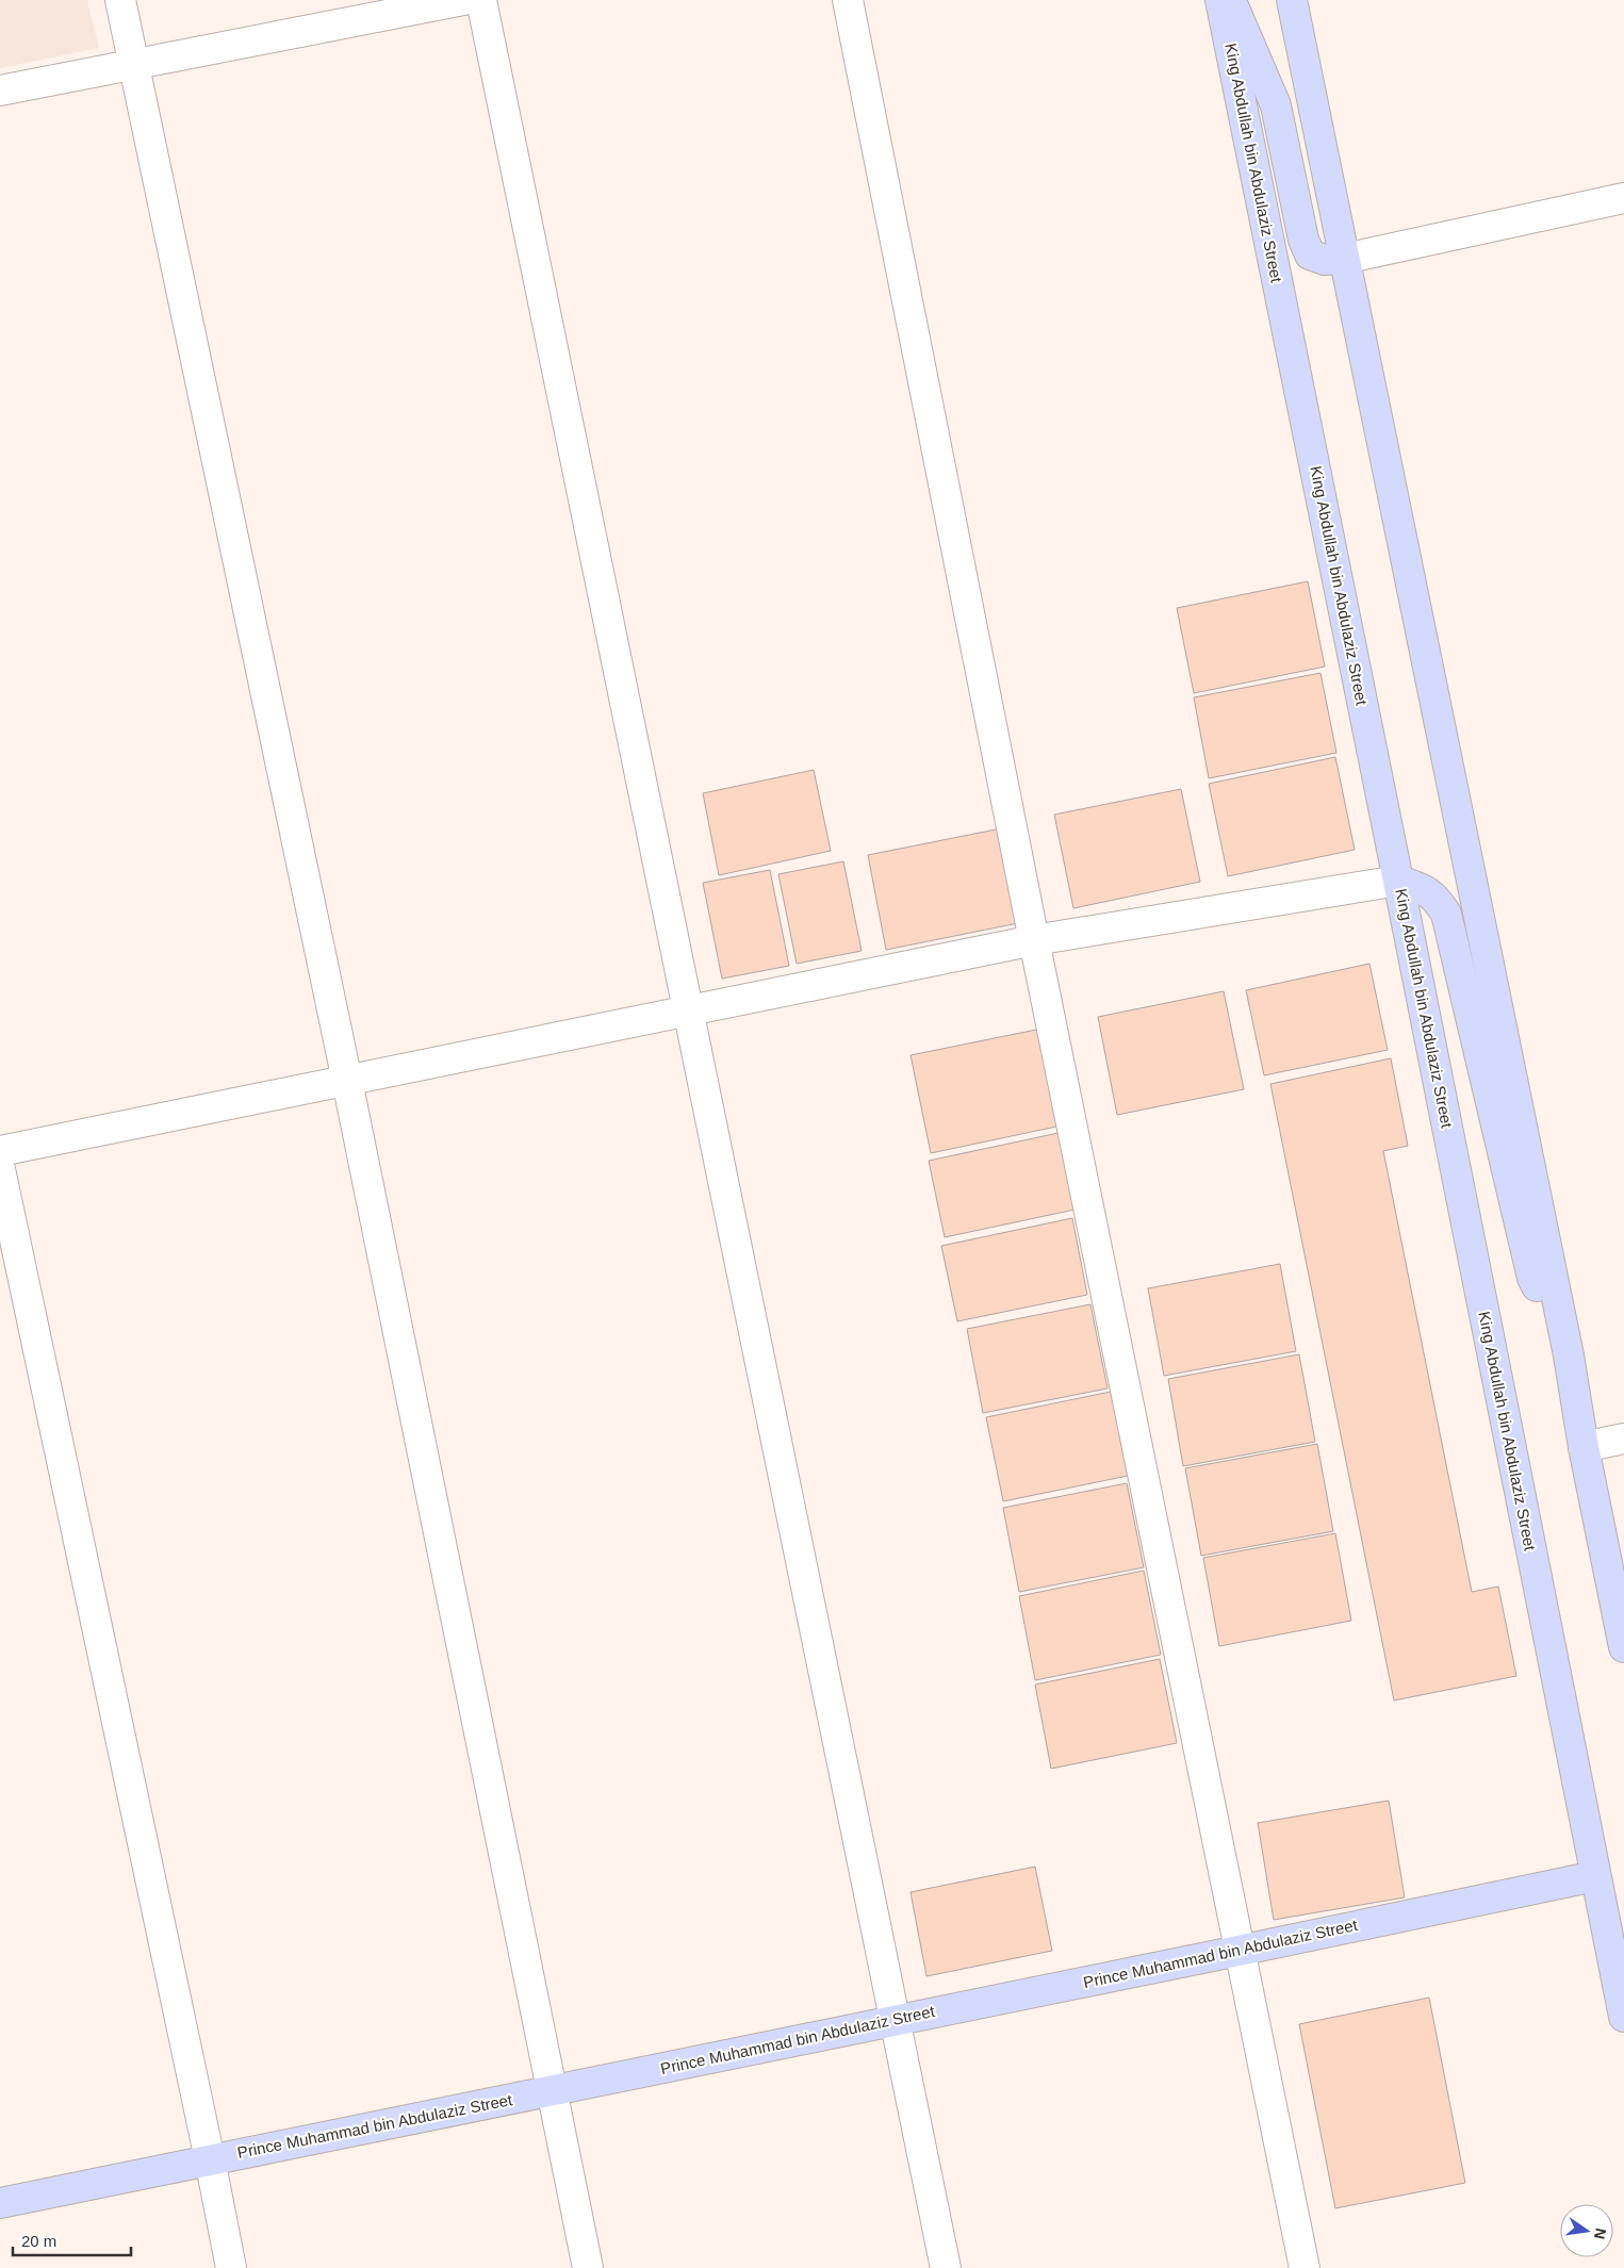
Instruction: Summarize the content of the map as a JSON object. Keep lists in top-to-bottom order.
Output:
{
  "streets": {
    "main road": ["King Abdullah bin Abdulaziz Street", "Prince Muhammad bin Abdulaziz Street"]
  },
  "crossings": [
    ["King Abdullah bin Abdulaziz Street", "Prince Muhammad bin Abdulaziz Street"]
  ],
  "scale_bar": "20 m",
  "north": "right"
}
